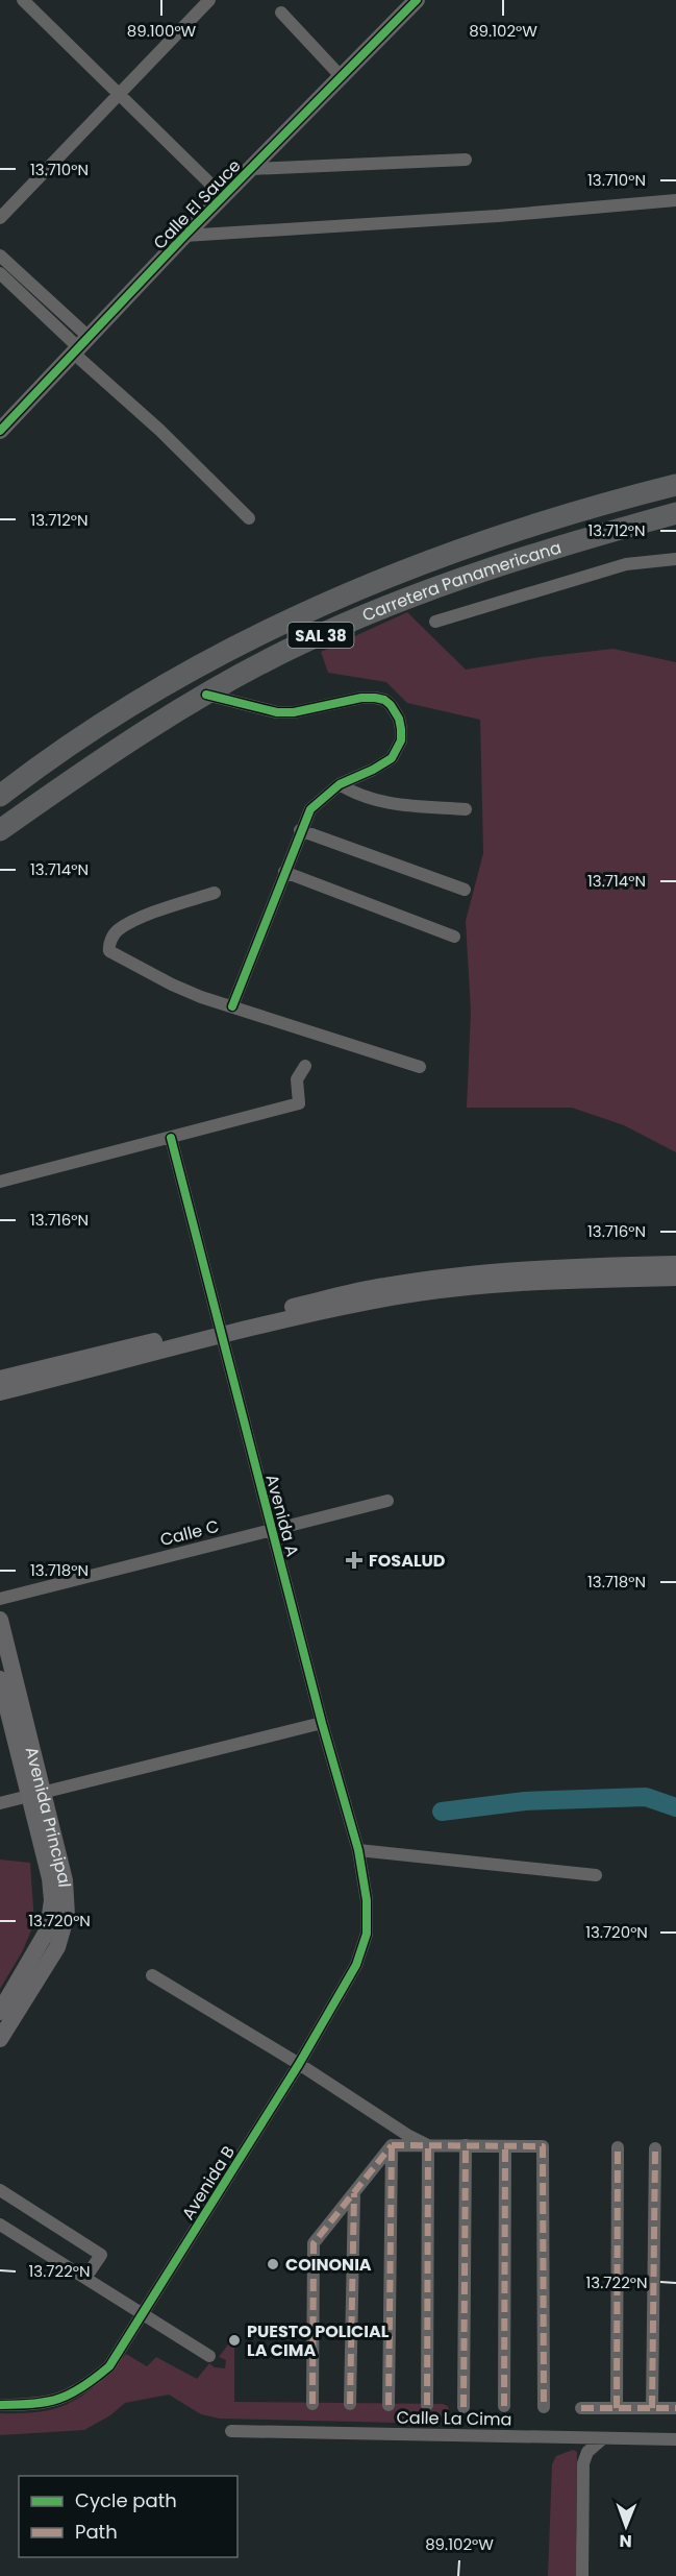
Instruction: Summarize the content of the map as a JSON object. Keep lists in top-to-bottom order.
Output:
{
  "streets": {
    "highway": ["Carretera Panamericana", "SAL 38"],
    "street": [
      "Calle El Sauce",
      "Avenida A",
      "Calle C",
      "Avenida Principal",
      "Avenida B",
      "Calle La Cima"
    ]
  },
  "crossings": [
    ["Avenida A", "Calle C"],
    ["Avenida A", "Avenida B"]
  ],
  "places": {
    "health": ["FOSALUD"],
    "other": ["COINONIA", "PUESTO POLICIAL LA CIMA"]
  },
  "legend": ["Cycle path", "Path"],
  "north": "bottom",
  "coordinates": [
    "89.100°W",
    "89.102°W",
    "13.710°N",
    "13.712°N",
    "13.714°N",
    "13.716°N",
    "13.718°N",
    "13.720°N",
    "13.722°N"
  ]
}
